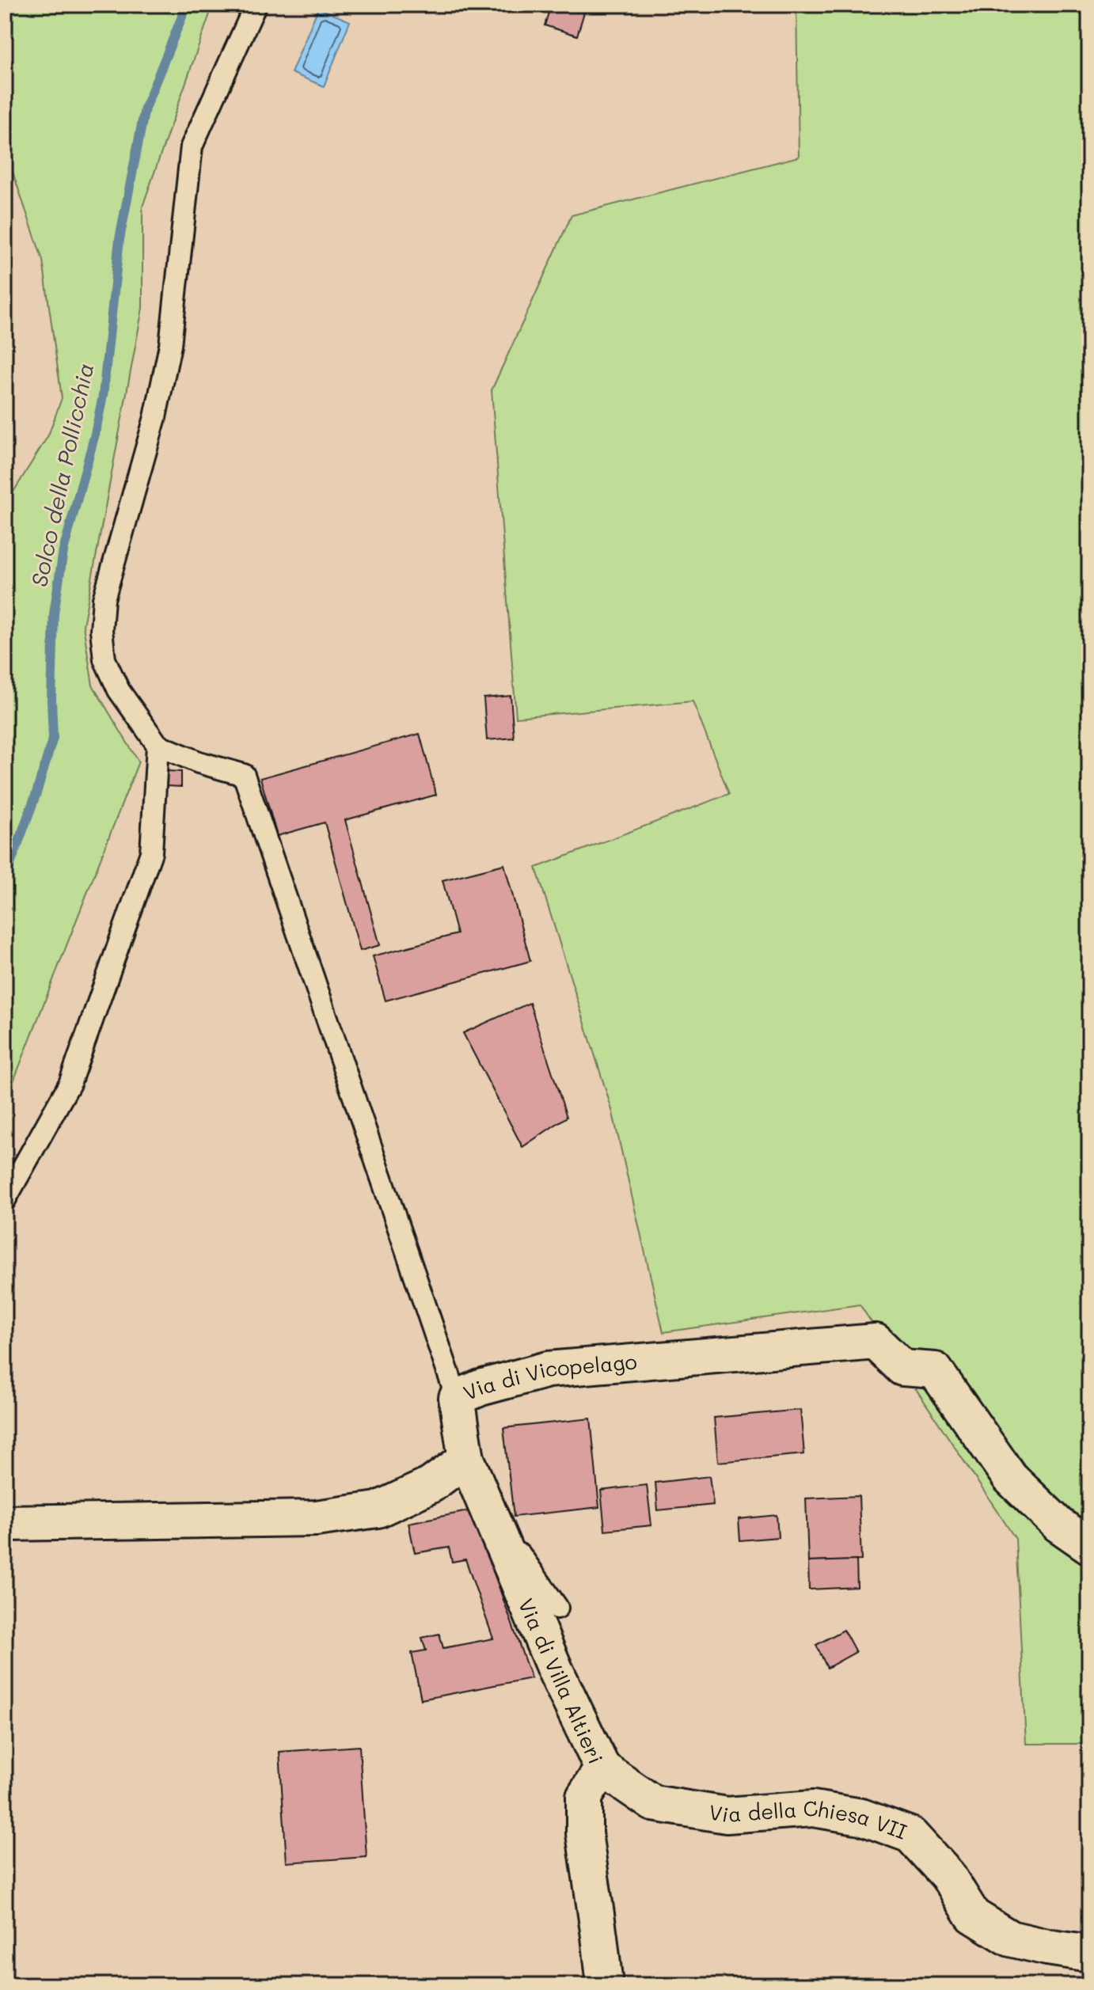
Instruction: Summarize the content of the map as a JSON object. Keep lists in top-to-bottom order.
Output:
{
  "streets": {
    "street": ["Via di Vicopelago", "Via di Villa Altieri", "Via della Chiesa VII"]
  },
  "crossings": [
    ["Via di Vicopelago", "Via di Villa Altieri"],
    ["Via di Villa Altieri", "Via della Chiesa VII"]
  ],
  "water": ["Solco della Pollicchia"]
}
